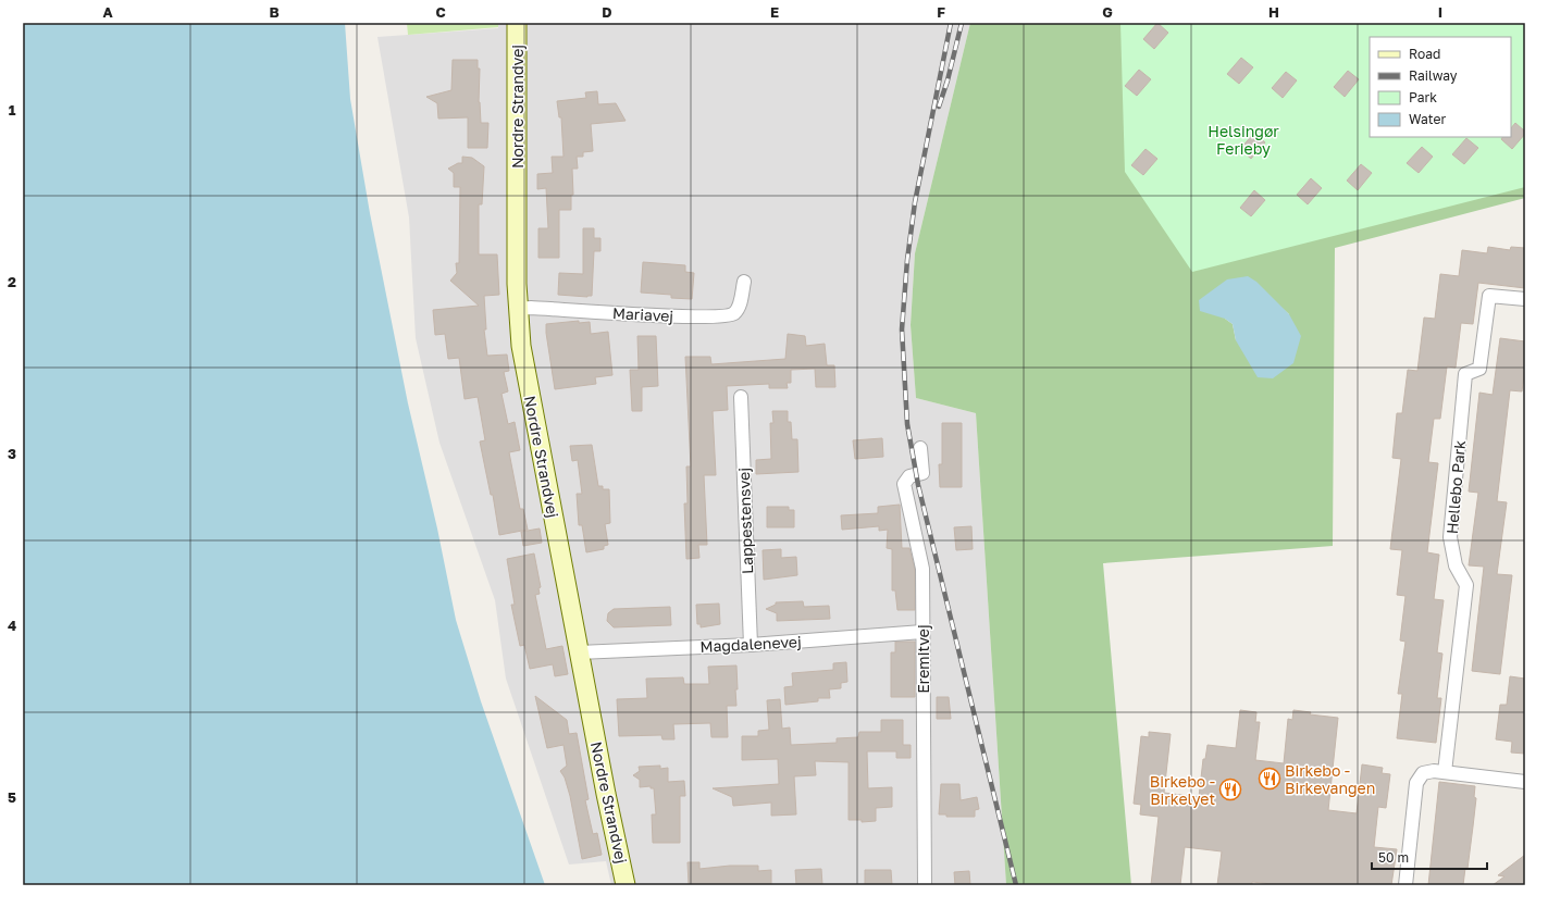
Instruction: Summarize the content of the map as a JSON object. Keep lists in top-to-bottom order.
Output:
{
  "streets": {
    "main road": ["Nordre Strandvej"],
    "street": [
      "Mariavej",
      "Hellebo Park",
      "Lappestensvej",
      "Magdalenevej",
      "Eremitvej"
    ]
  },
  "crossings": [
    ["Nordre Strandvej", "Mariavej"],
    ["Nordre Strandvej", "Magdalenevej"],
    ["Lappestensvej", "Magdalenevej"],
    ["Magdalenevej", "Eremitvej"]
  ],
  "parks": ["Helsingør Ferieby"],
  "places": {
    "restaurant": ["Birkebo - Birkevangen", "Birkebo - Birkelyet"]
  },
  "legend": [
    "Road",
    "Railway",
    "Park",
    "Water"
  ],
  "scale_bar": "50 m",
  "grid": {
    "columns": [
      "A",
      "B",
      "C",
      "D",
      "E",
      "F",
      "G",
      "H",
      "I"
    ],
    "rows": [
      "1",
      "2",
      "3",
      "4",
      "5"
    ]
  }
}
